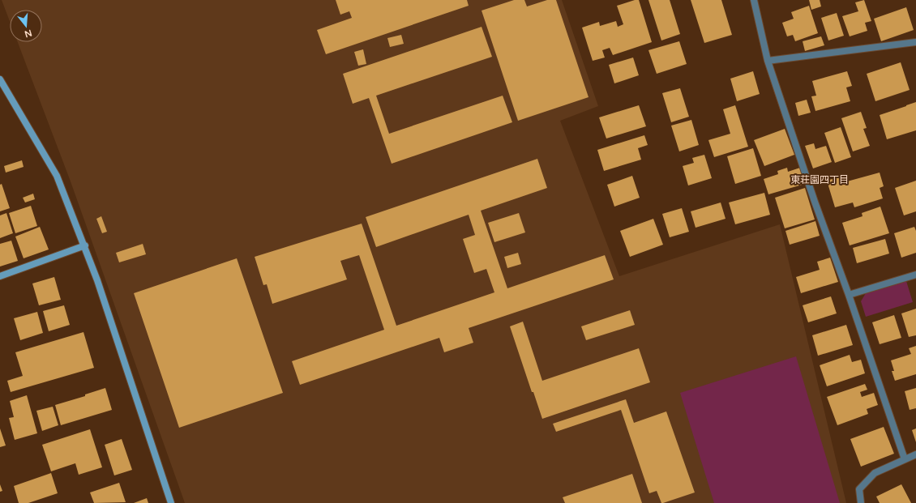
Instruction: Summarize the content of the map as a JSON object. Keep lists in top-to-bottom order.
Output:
{
  "districts": ["東荘園四丁目"],
  "north": "bottom"
}
